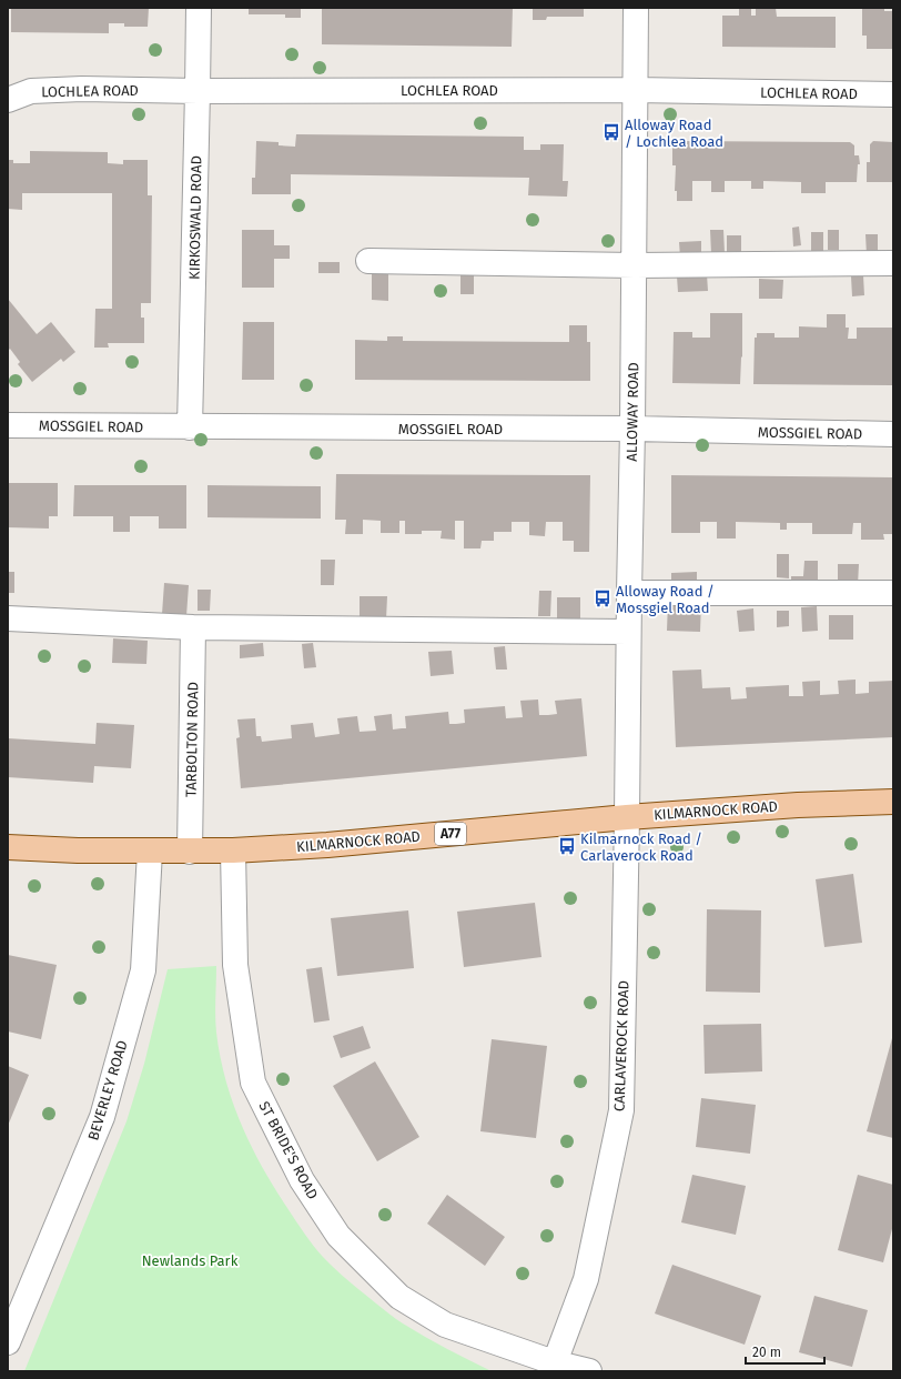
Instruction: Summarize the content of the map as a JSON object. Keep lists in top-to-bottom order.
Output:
{
  "streets": {
    "main road": ["KILMARNOCK ROAD", "A77"],
    "street": [
      "LOCHLEA ROAD",
      "KIRKOSWALD ROAD",
      "ALLOWAY ROAD",
      "MOSSGIEL ROAD",
      "TARBOLTON ROAD",
      "CARLAVEROCK ROAD",
      "BEVERLEY ROAD",
      "ST BRIDE'S ROAD"
    ]
  },
  "crossings": [
    ["LOCHLEA ROAD", "KIRKOSWALD ROAD"],
    ["LOCHLEA ROAD", "ALLOWAY ROAD"],
    ["KIRKOSWALD ROAD", "MOSSGIEL ROAD"],
    ["ALLOWAY ROAD", "MOSSGIEL ROAD"],
    ["ALLOWAY ROAD", "KILMARNOCK ROAD"],
    ["ALLOWAY ROAD", "CARLAVEROCK ROAD"],
    ["TARBOLTON ROAD", "KILMARNOCK ROAD"],
    ["KILMARNOCK ROAD", "CARLAVEROCK ROAD"],
    ["KILMARNOCK ROAD", "BEVERLEY ROAD"],
    ["KILMARNOCK ROAD", "ST BRIDE'S ROAD"],
    ["CARLAVEROCK ROAD", "ST BRIDE'S ROAD"]
  ],
  "parks": ["Newlands Park"],
  "places": {
    "bus stop": ["Alloway Road / Lochlea Road", "Alloway Road / Mossgiel Road", "Kilmarnock Road / Carlaverock Road"]
  },
  "scale_bar": "20 m"
}
